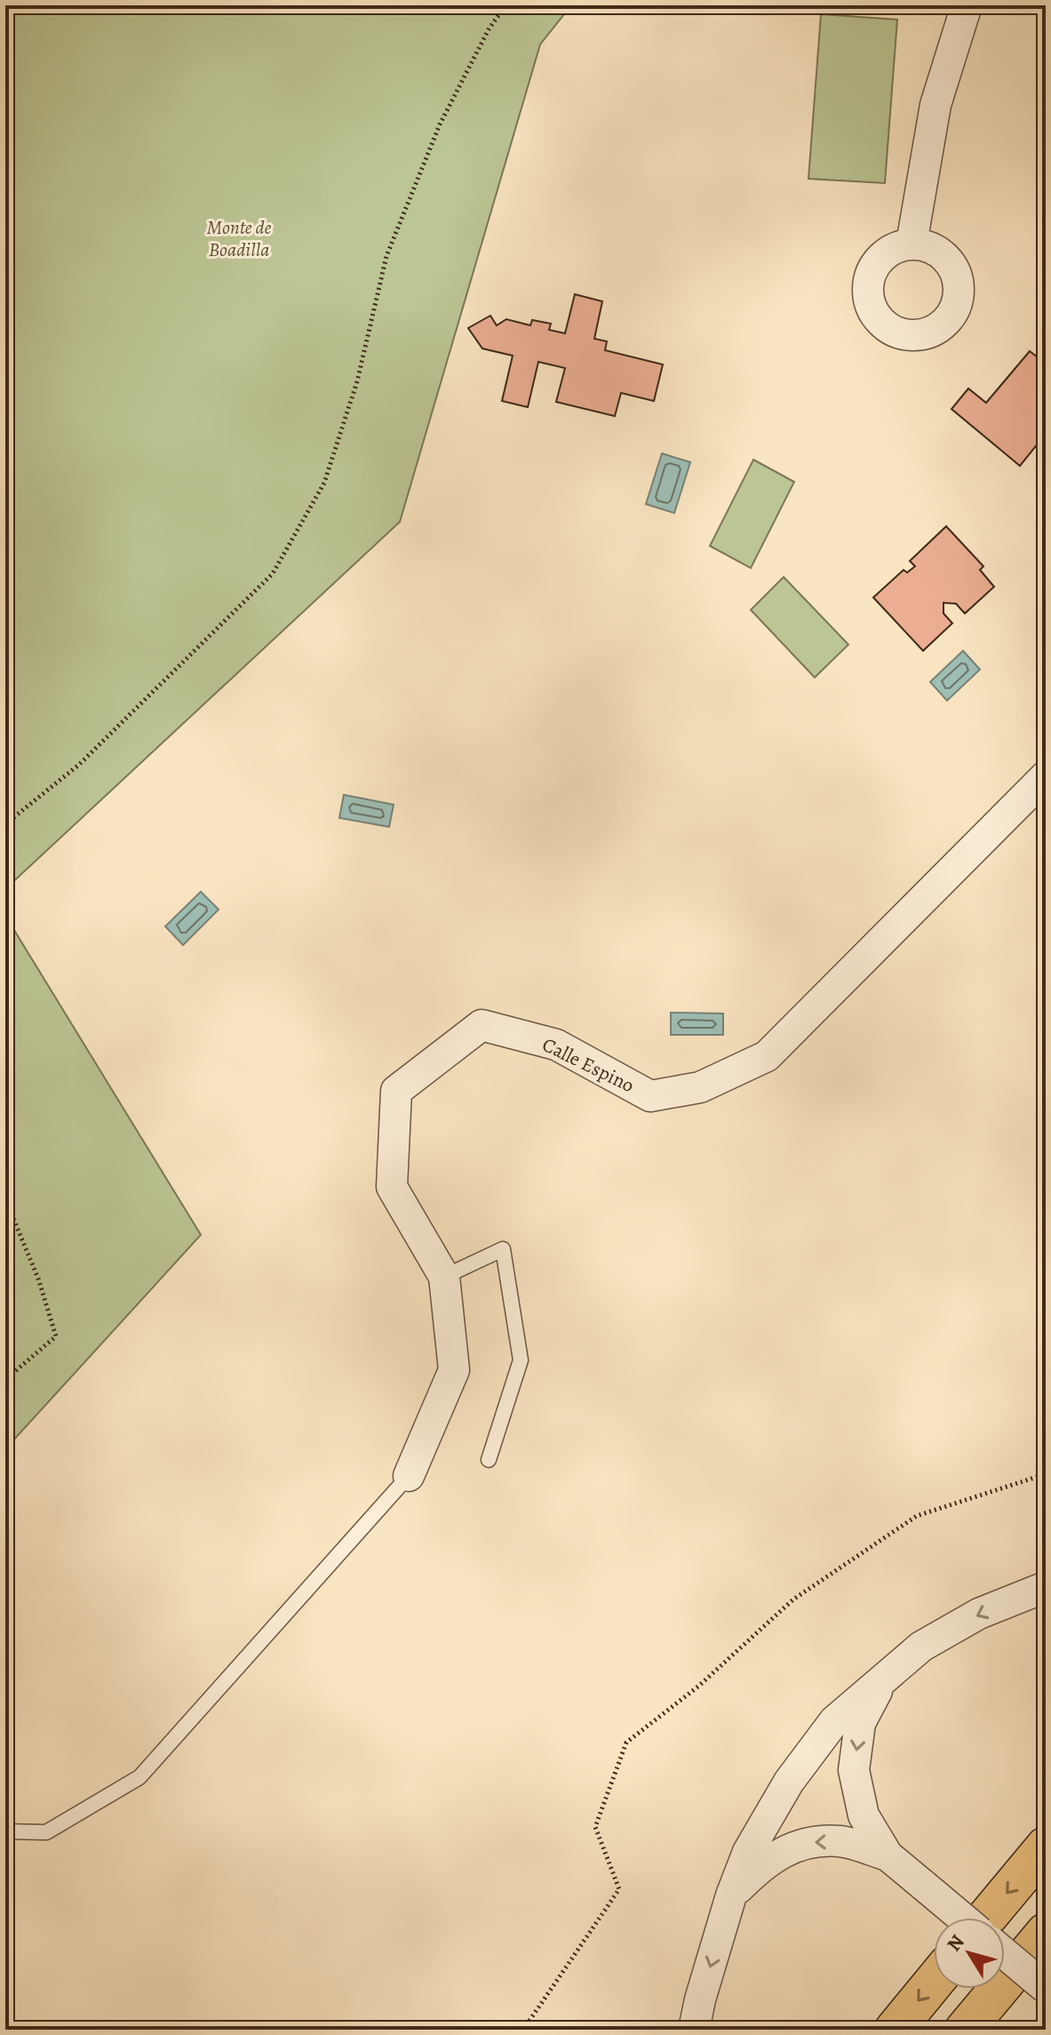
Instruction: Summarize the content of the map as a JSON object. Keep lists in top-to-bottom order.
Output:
{
  "streets": {
    "street": ["Calle Espino"]
  },
  "parks": ["Monte de Boadilla"],
  "north": "top left"
}
